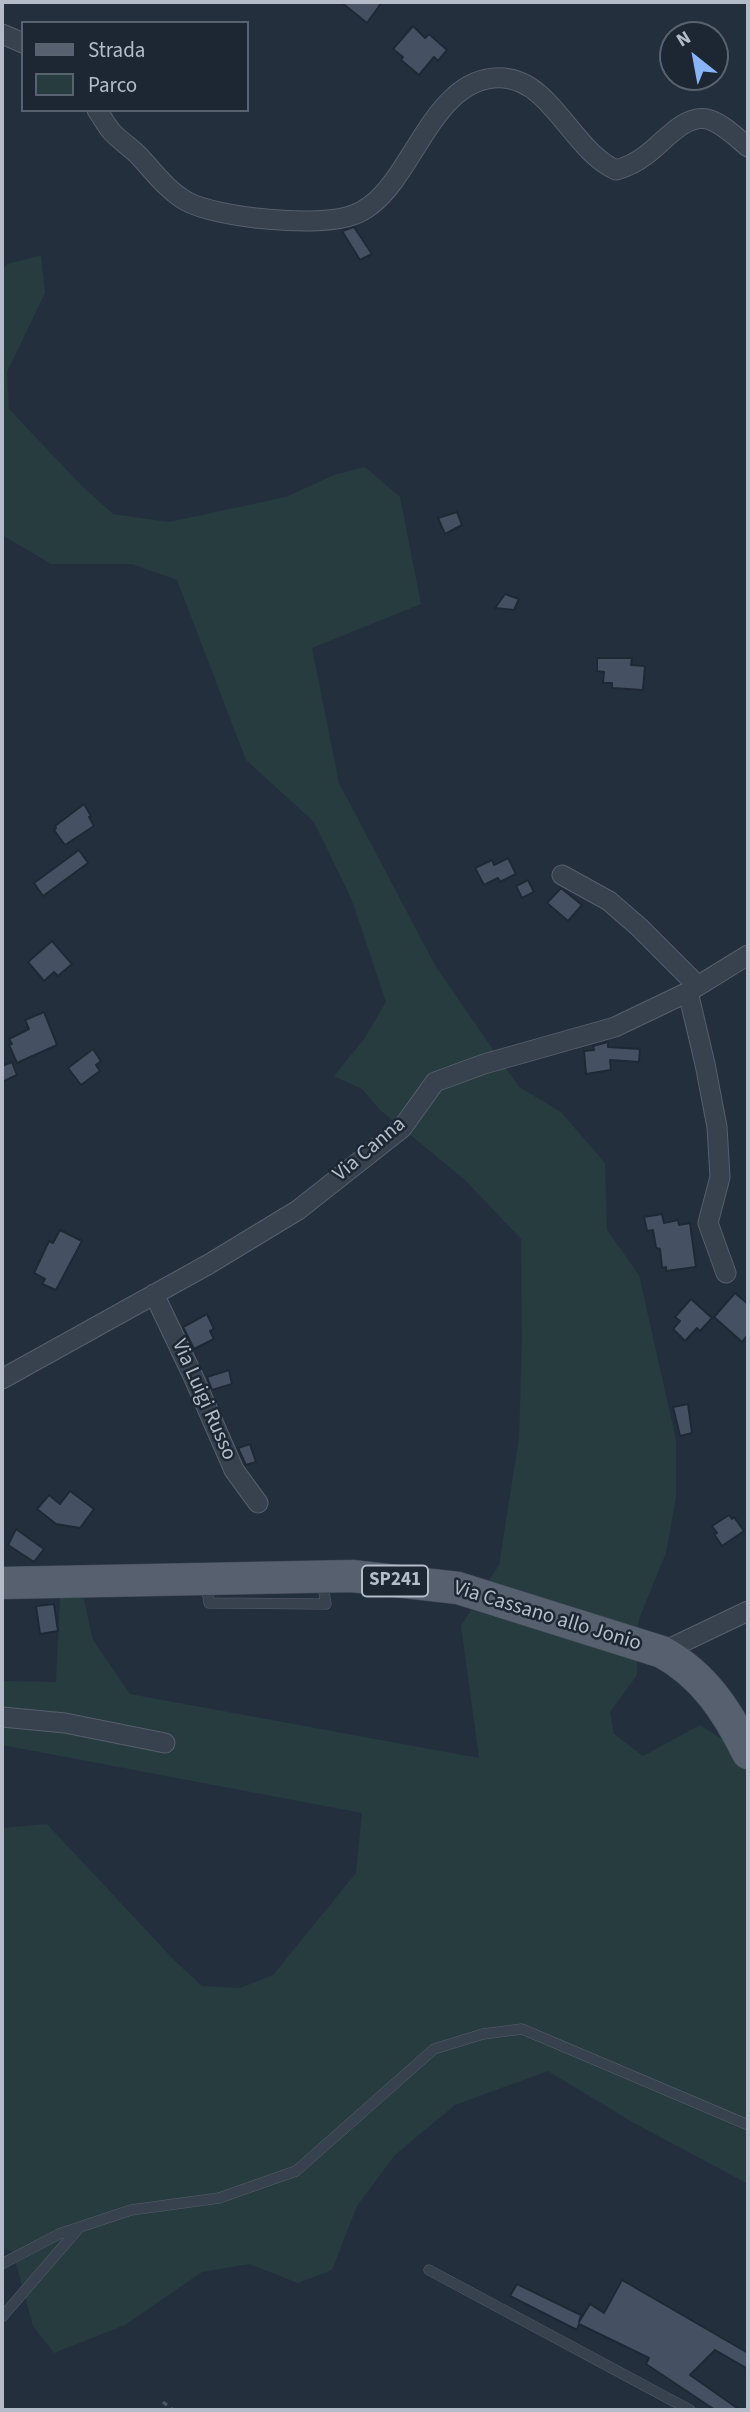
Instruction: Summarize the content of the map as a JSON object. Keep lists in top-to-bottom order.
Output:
{
  "streets": {
    "main road": ["SP241", "Via Cassano allo Jonio"],
    "street": ["Via Canna", "Via Luigi Russo"]
  },
  "crossings": [
    ["Via Canna", "Via Luigi Russo"]
  ],
  "legend": ["Strada", "Parco"],
  "north": "top left"
}
